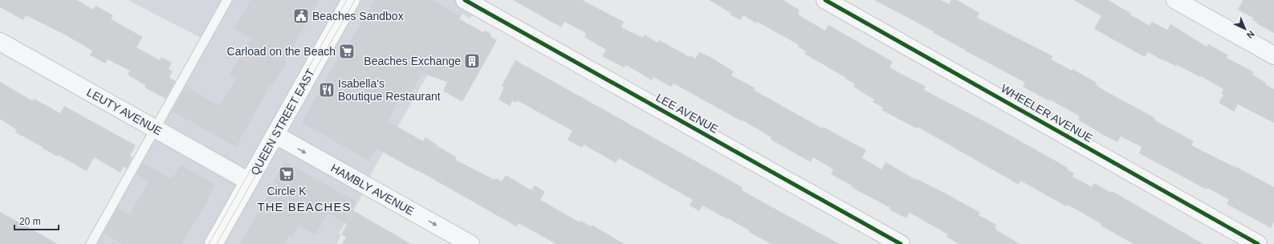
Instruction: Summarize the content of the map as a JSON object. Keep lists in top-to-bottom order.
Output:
{
  "streets": {
    "main road": ["QUEEN STREET EAST"],
    "street": [
      "LEUTY AVENUE",
      "LEE AVENUE",
      "WHEELER AVENUE",
      "HAMBLY AVENUE"
    ]
  },
  "crossings": [
    ["LEUTY AVENUE", "QUEEN STREET EAST"],
    ["QUEEN STREET EAST", "HAMBLY AVENUE"]
  ],
  "one_way": ["HAMBLY AVENUE"],
  "districts": ["THE BEACHES"],
  "places": {
    "public building": ["Beaches Sandbox"],
    "supermarket": ["Carload on the Beach", "Circle K"],
    "building": ["Beaches Exchange"],
    "restaurant": ["Isabella's Boutique Restaurant"]
  },
  "scale_bar": "20 m",
  "north": "bottom right"
}
